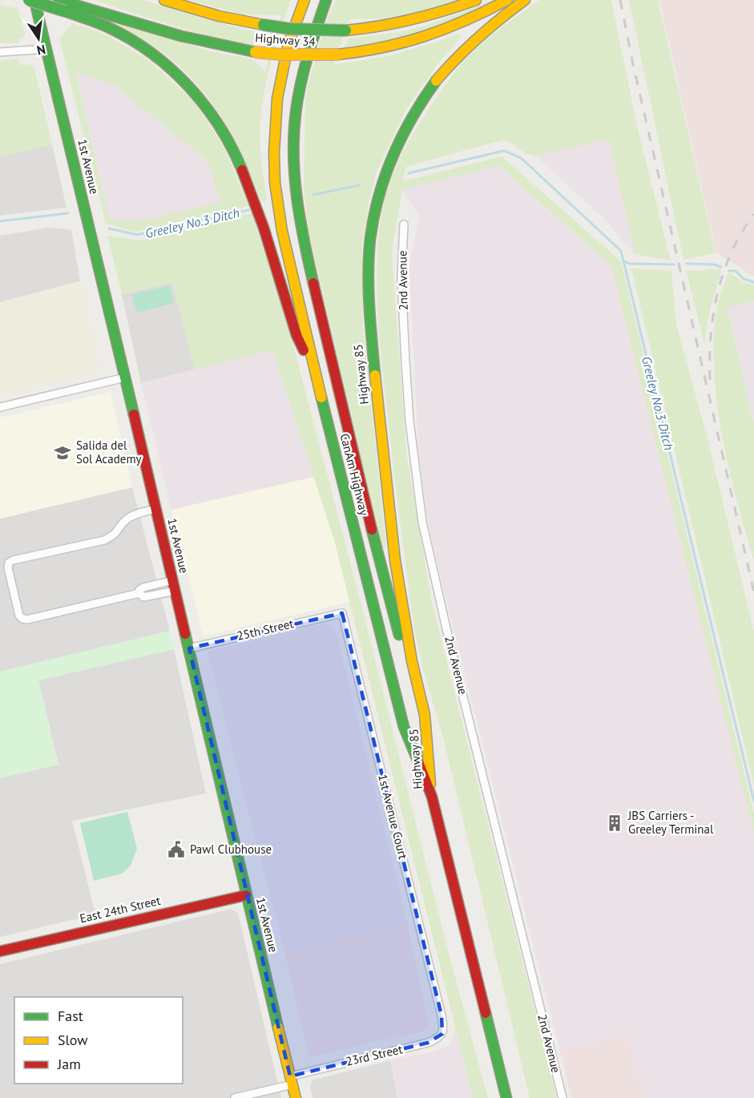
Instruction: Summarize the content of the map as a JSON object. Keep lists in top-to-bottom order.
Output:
{
  "streets": {
    "main road": [
      "Highway 34",
      "1st Avenue",
      "Highway 85",
      "CanAm Highway",
      "East 24th Street"
    ],
    "street": [
      "2nd Avenue",
      "25th Street",
      "1st Avenue Court",
      "23rd Street"
    ]
  },
  "crossings": [
    ["1st Avenue", "25th Street"],
    ["1st Avenue", "East 24th Street"],
    ["1st Avenue", "23rd Street"],
    ["Highway 85", "CanAm Highway"],
    ["25th Street", "1st Avenue Court"],
    ["1st Avenue Court", "23rd Street"]
  ],
  "water": ["Greeley No.3 Ditch"],
  "places": {
    "school or university": ["Salida del Sol Academy"],
    "building": ["JBS Carriers - Greeley Terminal"],
    "public building": ["Pawl Clubhouse"]
  },
  "legend": ["Fast", "Slow", "Jam"],
  "north": "bottom"
}
